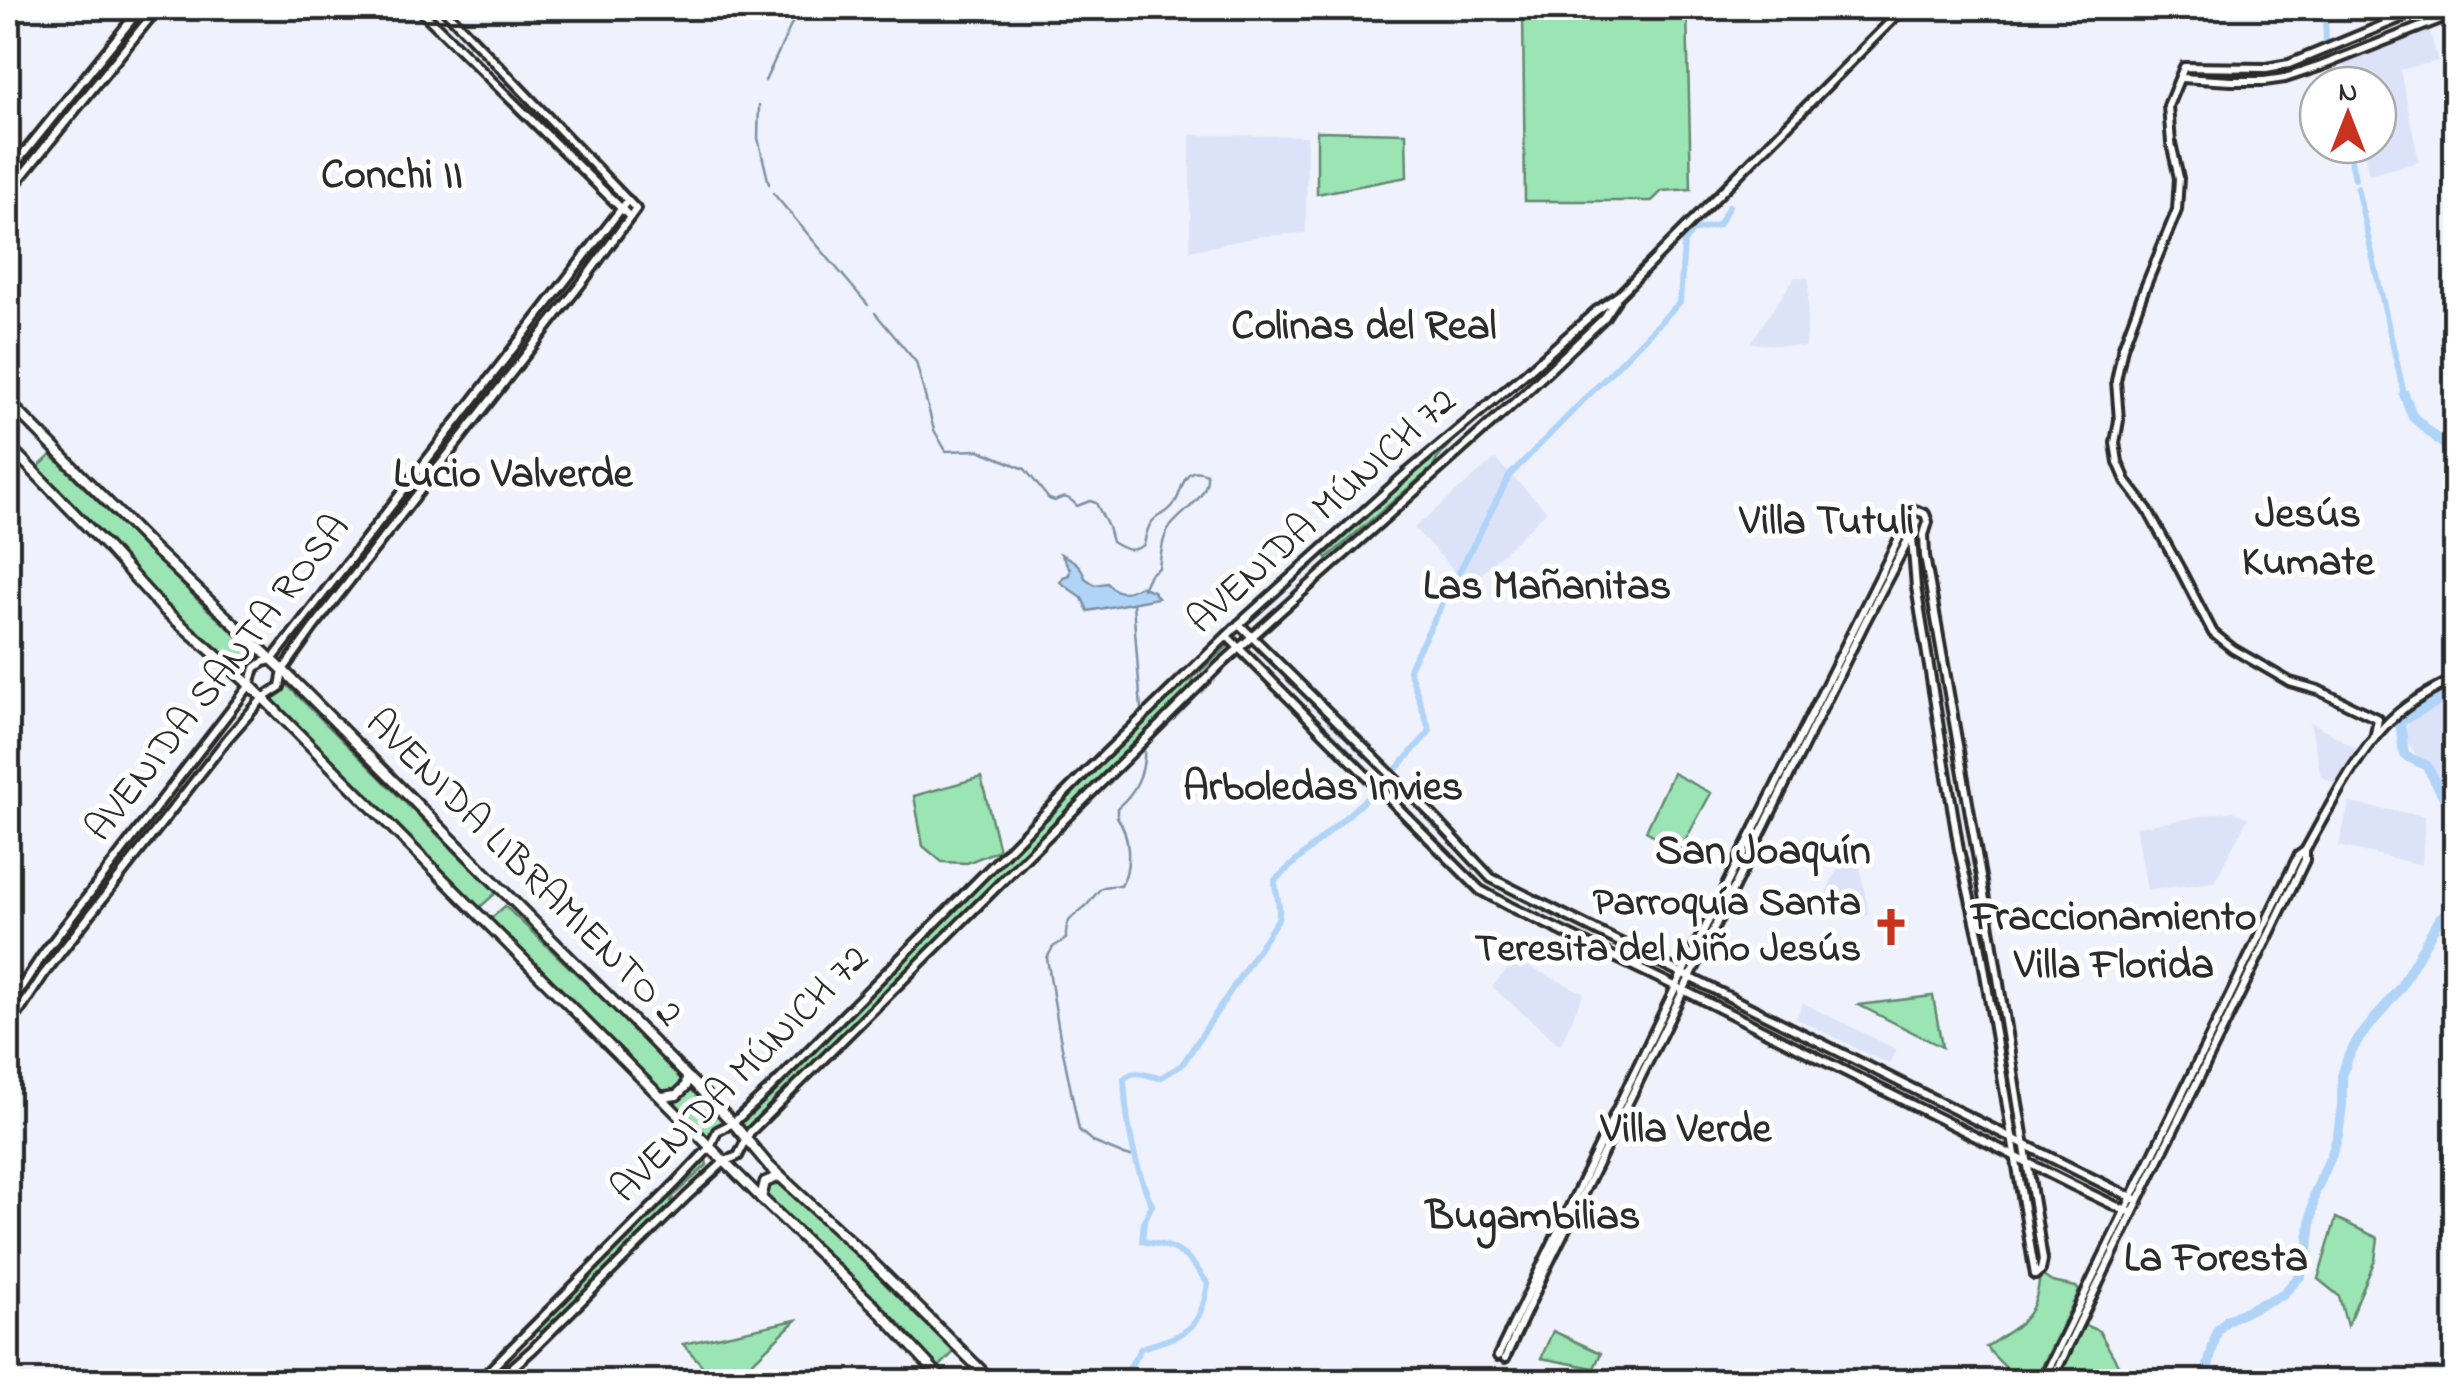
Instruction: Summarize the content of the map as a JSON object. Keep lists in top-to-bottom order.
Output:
{
  "streets": {
    "main road": ["AVENIDA LIBRAMIENTO 2"],
    "street": ["AVENIDA MÚNICH 72", "AVENIDA SANTA ROSA"]
  },
  "crossings": [
    ["AVENIDA MÚNICH 72", "AVENIDA LIBRAMIENTO 2"],
    ["AVENIDA SANTA ROSA", "AVENIDA LIBRAMIENTO 2"]
  ],
  "districts": [
    "Conchi II",
    "Colinas del Real",
    "Lucio Valverde",
    "Jesús Kumate",
    "Villa Tutuli",
    "Las Mañanitas",
    "Arboledas Invies",
    "San Joaquín",
    "Fraccionamiento Villa Florida",
    "Villa Verde",
    "Bugambilias",
    "La Foresta"
  ],
  "places": {
    "church": ["Parroquía Santa Teresita del Niño Jesús"]
  },
  "north": "top"
}
